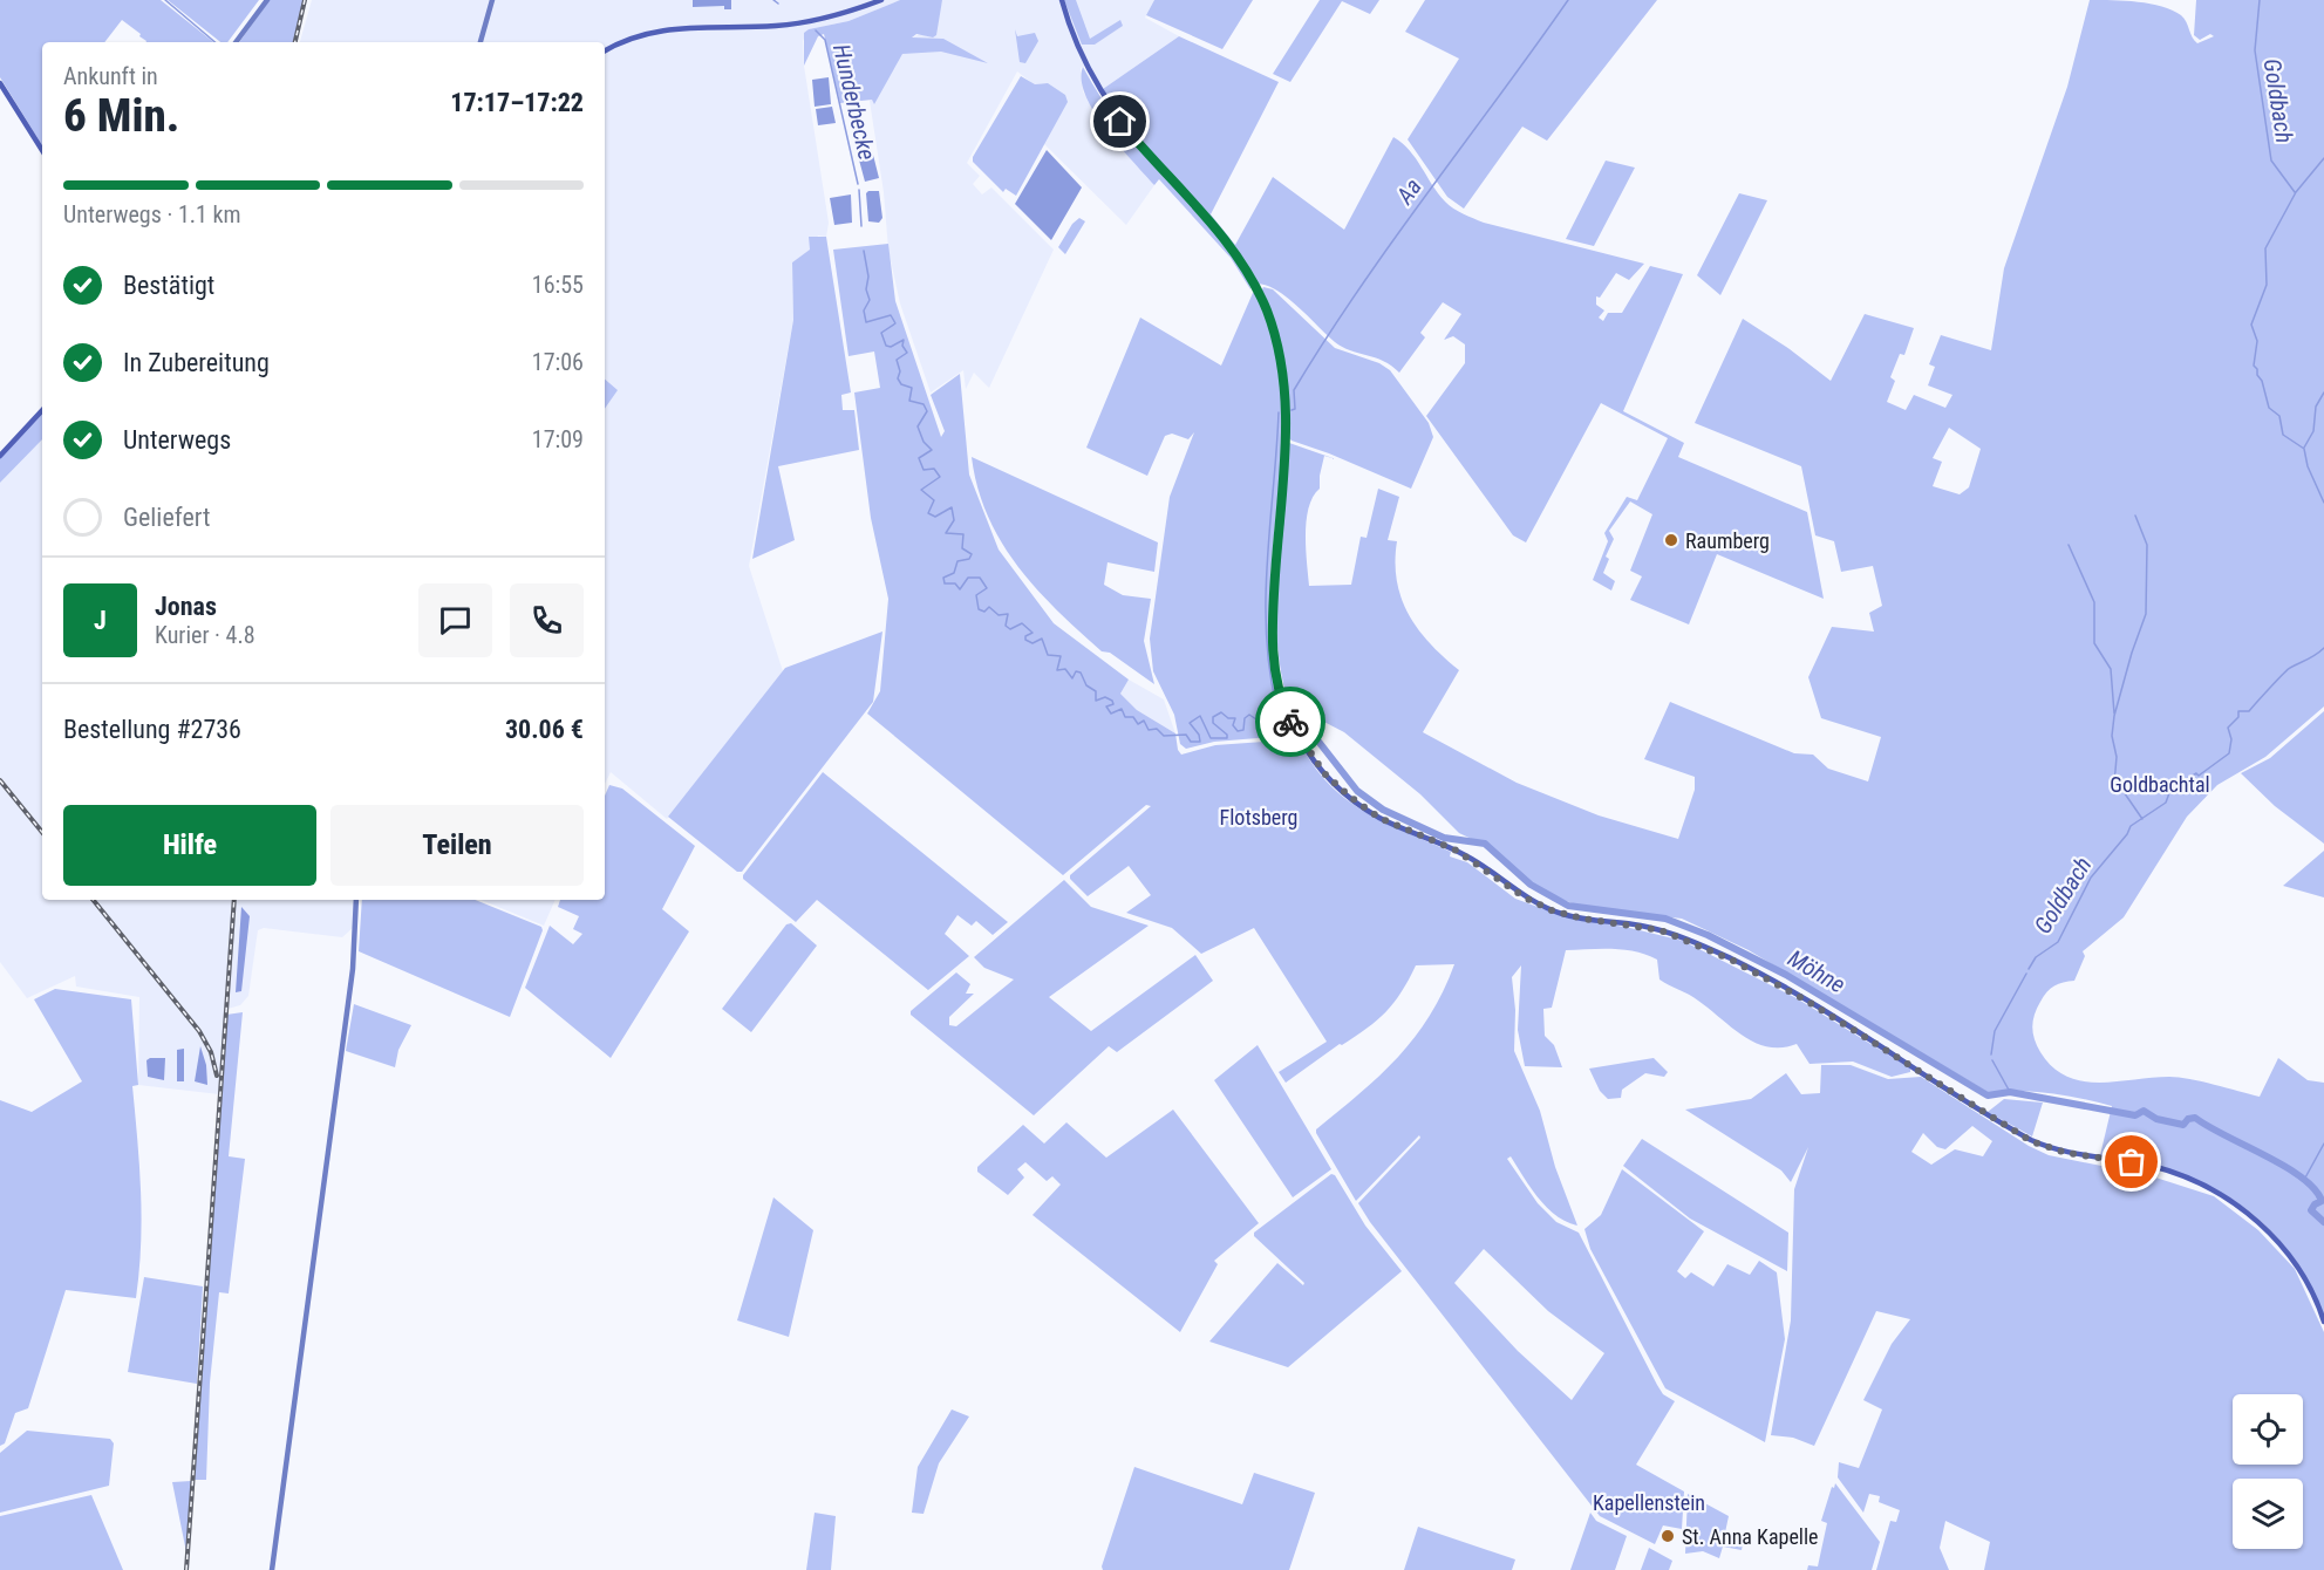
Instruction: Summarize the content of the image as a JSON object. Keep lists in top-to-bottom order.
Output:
{
  "water": [
    "Goldbach",
    "Hunderbecke",
    "Aa",
    "Möhne"
  ],
  "parks": ["Goldbachtal", "Flotsberg", "Kapellenstein"],
  "places": ["Raumberg", "St. Anna Kapelle"],
  "page": {
    "heading": ["6 Min.", "Ankunft in", "17:17–17:22"],
    "panel": [
      "Jonas",
      "Kurier · 4.8",
      "Bestellung #2736",
      "30.06 €"
    ],
    "bar": "Unterwegs · 1.1 km",
    "list": [
      ["Bestätigt", "16:55"],
      ["In Zubereitung", "17:06"],
      ["Unterwegs", "17:09"],
      "Geliefert"
    ],
    "round": "J",
    "buttons": ["Hilfe", "Teilen"]
  }
}
